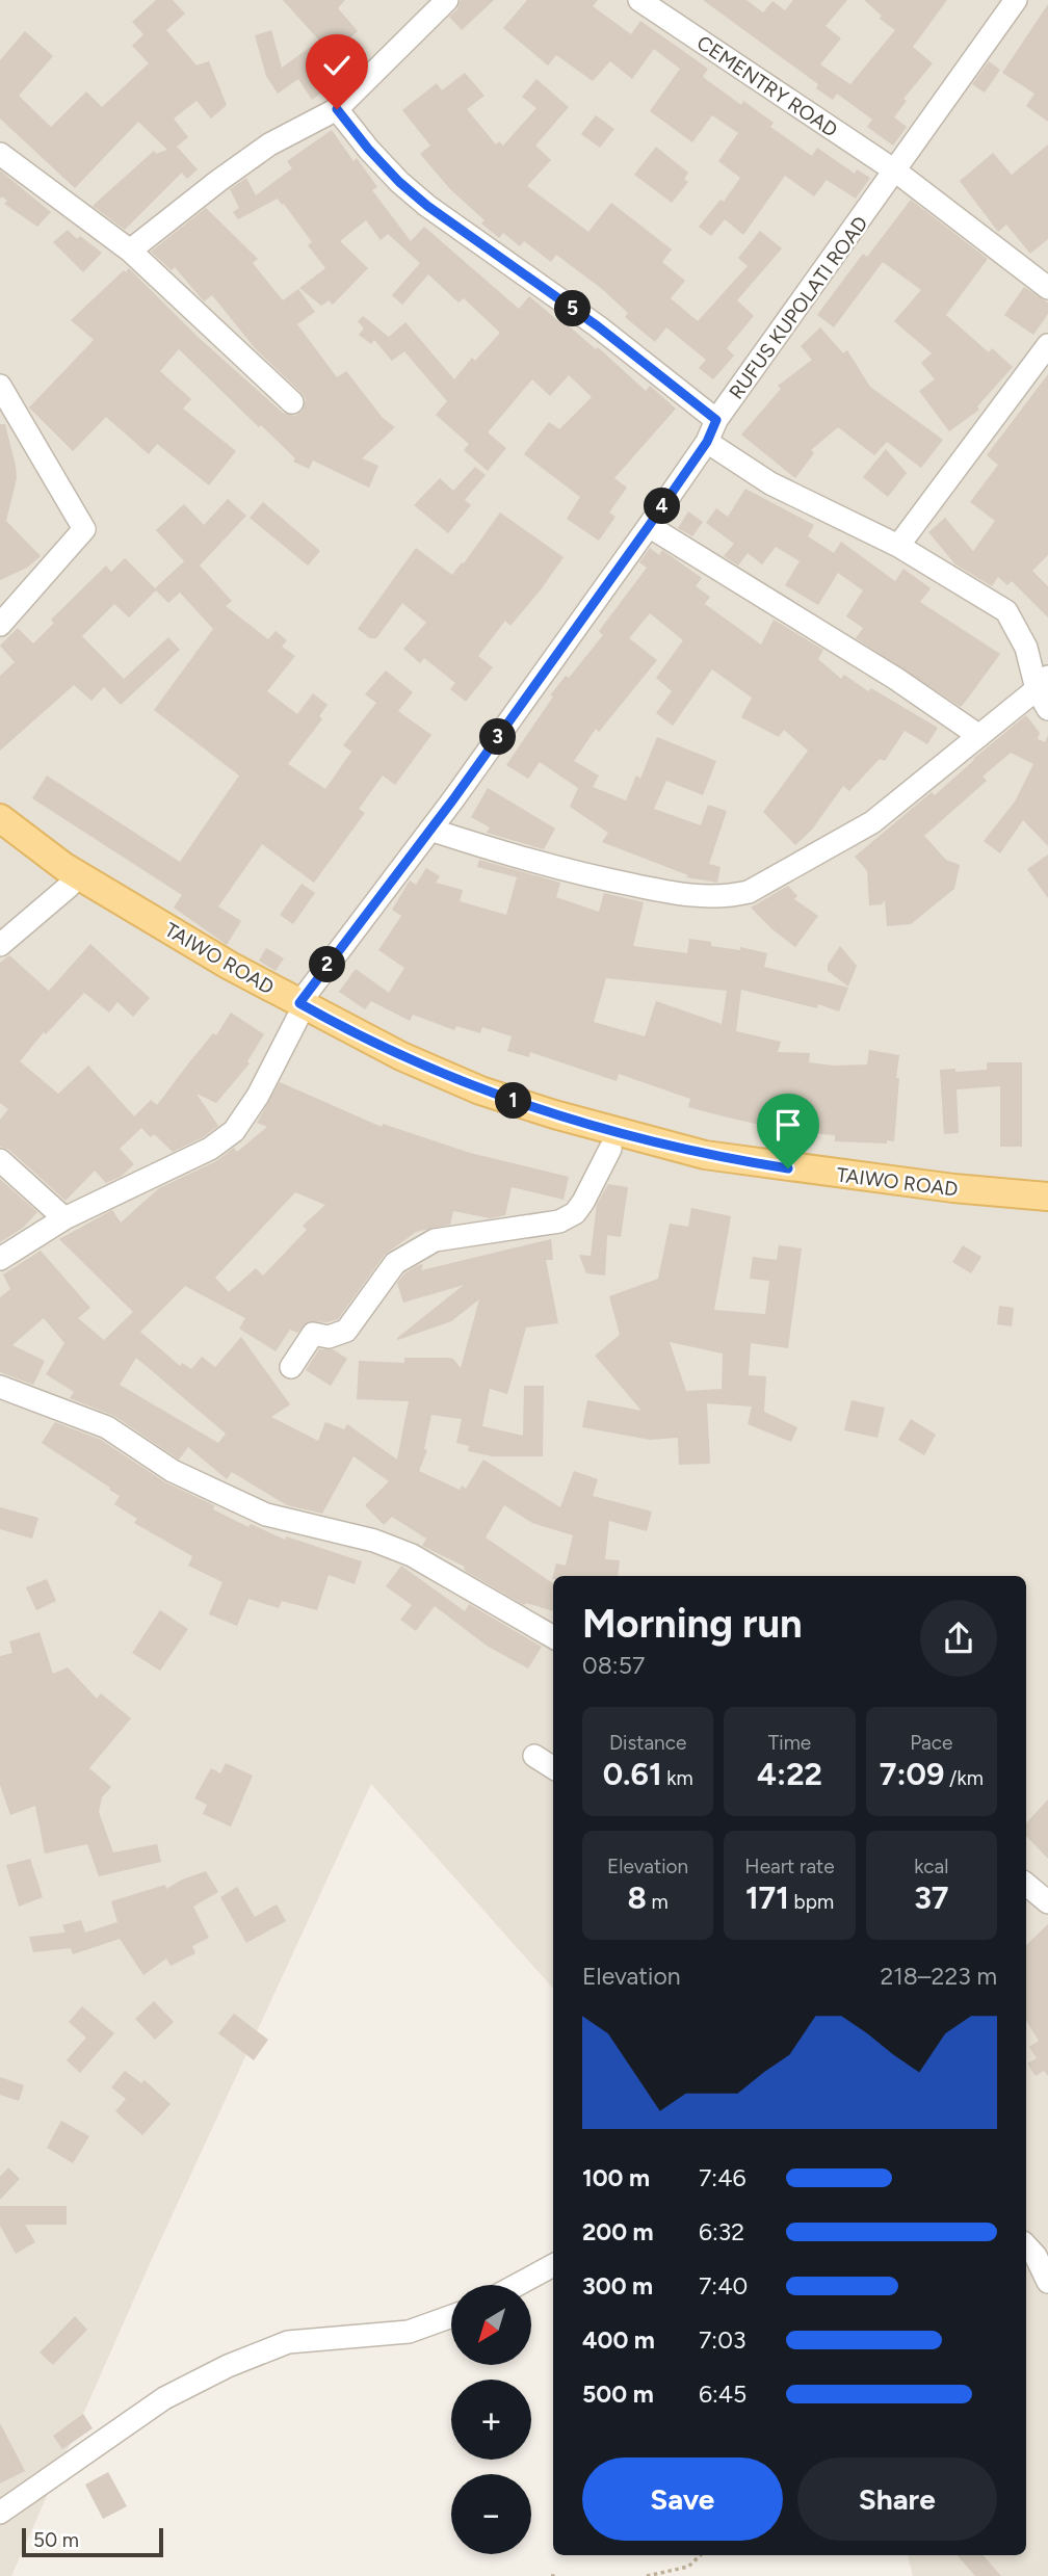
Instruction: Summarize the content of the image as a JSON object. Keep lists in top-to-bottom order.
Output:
{
  "streets": {
    "main road": ["TAIWO ROAD"],
    "street": ["CEMENTRY ROAD", "RUFUS KUPOLATI ROAD"]
  },
  "crossings": [
    ["CEMENTRY ROAD", "RUFUS KUPOLATI ROAD"],
    ["RUFUS KUPOLATI ROAD", "TAIWO ROAD"]
  ],
  "scale_bar": "50 m",
  "north": "bottom left",
  "page": {
    "pins": [
      "5",
      "4",
      "3",
      "2",
      "1"
    ],
    "heading": ["Morning run", "08:57"],
    "stats": [
      ["Distance", "0.61 km"],
      ["Time", "4:22"],
      ["Pace", "7:09 /km"],
      ["Elevation", "8 m"],
      ["Heart rate", "171 bpm"],
      ["kcal", "37"]
    ],
    "chart": ["Elevation", "218–223 m"],
    "list": [
      {
        "name": "100 m",
        "note": "7:46"
      },
      {
        "name": "200 m",
        "note": "6:32"
      },
      {
        "name": "300 m",
        "note": "7:40"
      },
      {
        "name": "400 m",
        "note": "7:03"
      },
      {
        "name": "500 m",
        "note": "6:45"
      }
    ],
    "map_buttons": ["+", "−"],
    "buttons": ["Save", "Share"],
    "scale": "50 m"
  }
}
